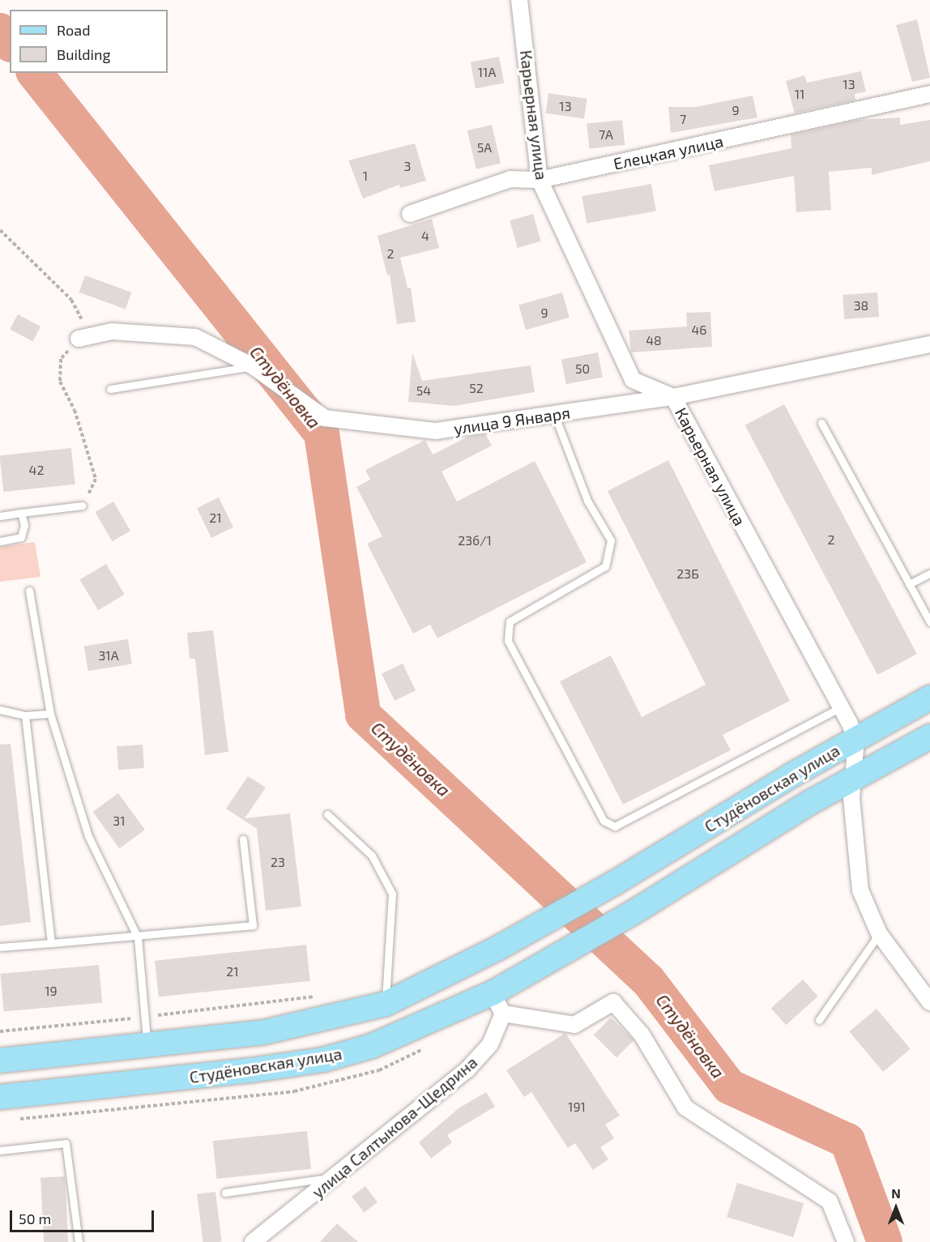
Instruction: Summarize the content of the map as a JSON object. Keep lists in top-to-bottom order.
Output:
{
  "streets": {
    "main road": ["Студёновская улица"],
    "street": [
      "Карьерная улица",
      "Елецкая улица",
      "улица 9 Января",
      "улица Салтыкова-Щедрина"
    ]
  },
  "crossings": [
    ["Карьерная улица", "Елецкая улица"],
    ["Карьерная улица", "улица 9 Января"],
    ["Карьерная улица", "Студёновская улица"],
    ["Студёновская улица", "улица Салтыкова-Щедрина"]
  ],
  "water": ["Студёновка"],
  "house_numbers": [
    "11А",
    "13",
    "11",
    "13",
    "9",
    "7",
    "7А",
    "5А",
    "3",
    "1",
    "4",
    "2",
    "38",
    "9",
    "46",
    "48",
    "50",
    "52",
    "54",
    "42",
    "21",
    "2",
    "23б/1",
    "23Б",
    "31А",
    "31",
    "23",
    "21",
    "19",
    "191"
  ],
  "legend": ["Road", "Building"],
  "scale_bar": "50 m",
  "north": "top"
}
